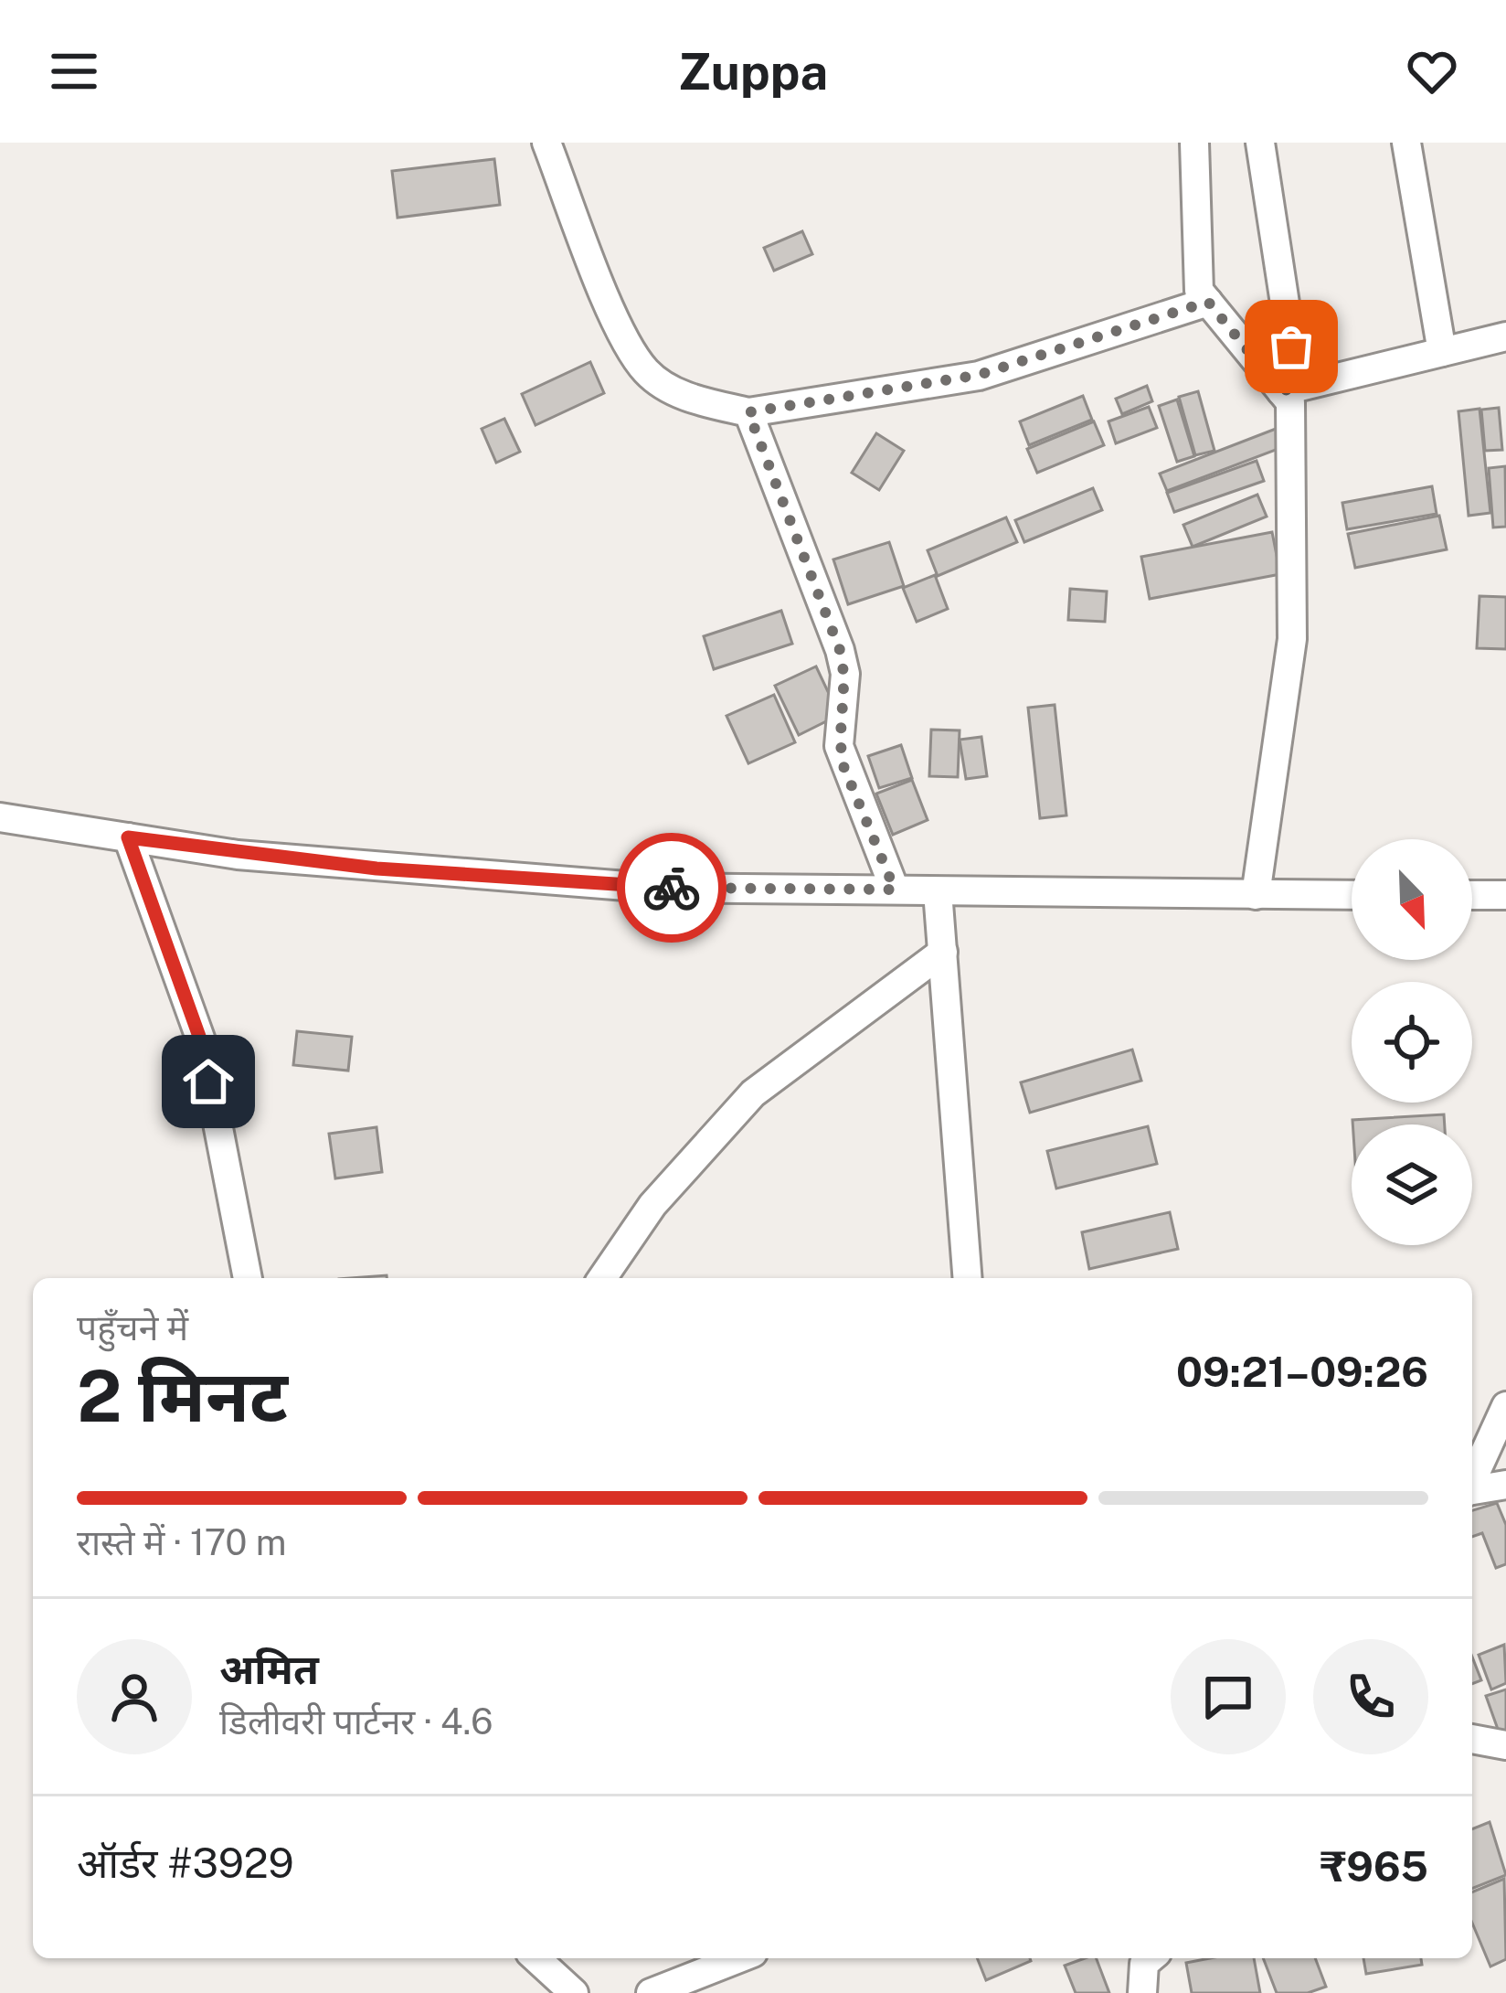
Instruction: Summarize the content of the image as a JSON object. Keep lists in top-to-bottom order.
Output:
{
  "north": "bottom right",
  "page": {
    "header": "Zuppa",
    "heading": ["2 मिनट", "पहुँचने में", "09:21–09:26"],
    "panel": [
      "अमित",
      "डिलीवरी पार्टनर · 4.6",
      "ऑर्डर #3929",
      "₹965"
    ],
    "bar": "रास्ते में · 170 m"
  }
}
